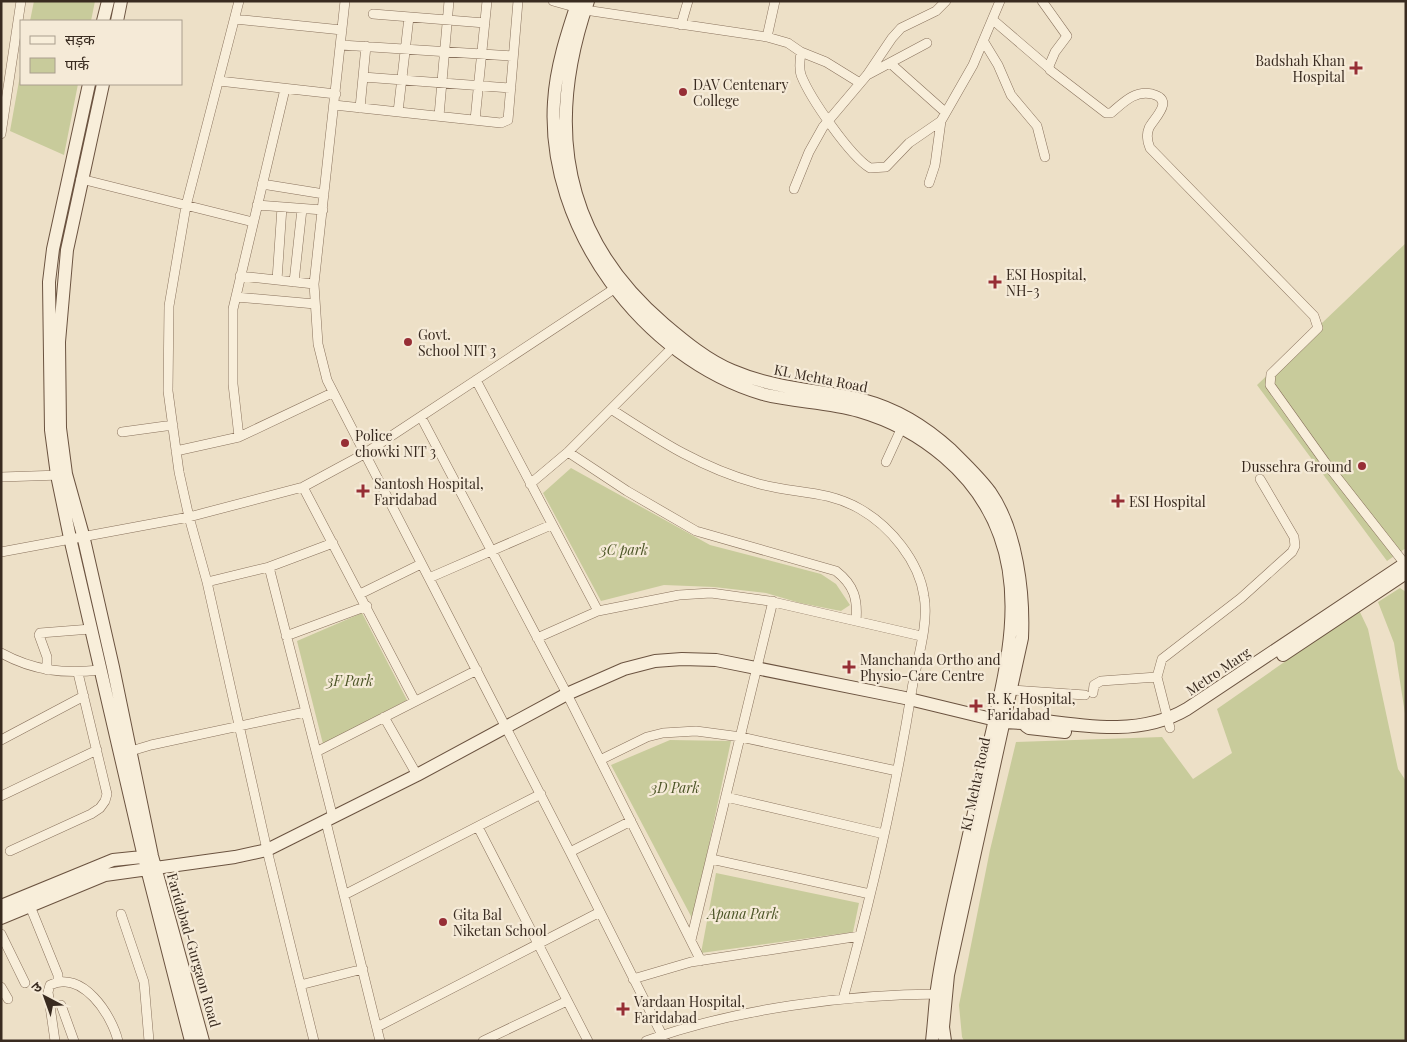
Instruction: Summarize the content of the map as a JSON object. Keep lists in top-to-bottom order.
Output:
{
  "streets": {
    "street": ["KL Mehta Road", "Metro Marg", "Faridabad-Gurgaon Road"]
  },
  "crossings": [
    ["KL Mehta Road", "Metro Marg"],
    ["Metro Marg", "Faridabad-Gurgaon Road"]
  ],
  "parks": [
    "3C park",
    "3F Park",
    "3D Park",
    "Apana Park"
  ],
  "places": {
    "health": [
      "Badshah Khan Hospital",
      "ESI Hospital, NH-3",
      "Santosh Hospital, Faridabad",
      "ESI Hospital",
      "Manchanda Ortho and Physio-Care Centre",
      "R. K. Hospital, Faridabad",
      "Vardaan Hospital, Faridabad"
    ],
    "other": [
      "DAV Centenary College",
      "Govt. School NIT 3",
      "Police chowki NIT 3",
      "Dussehra Ground",
      "Gita Bal Niketan School"
    ]
  },
  "legend": ["सड़क", "पार्क"],
  "north": "top left"
}
